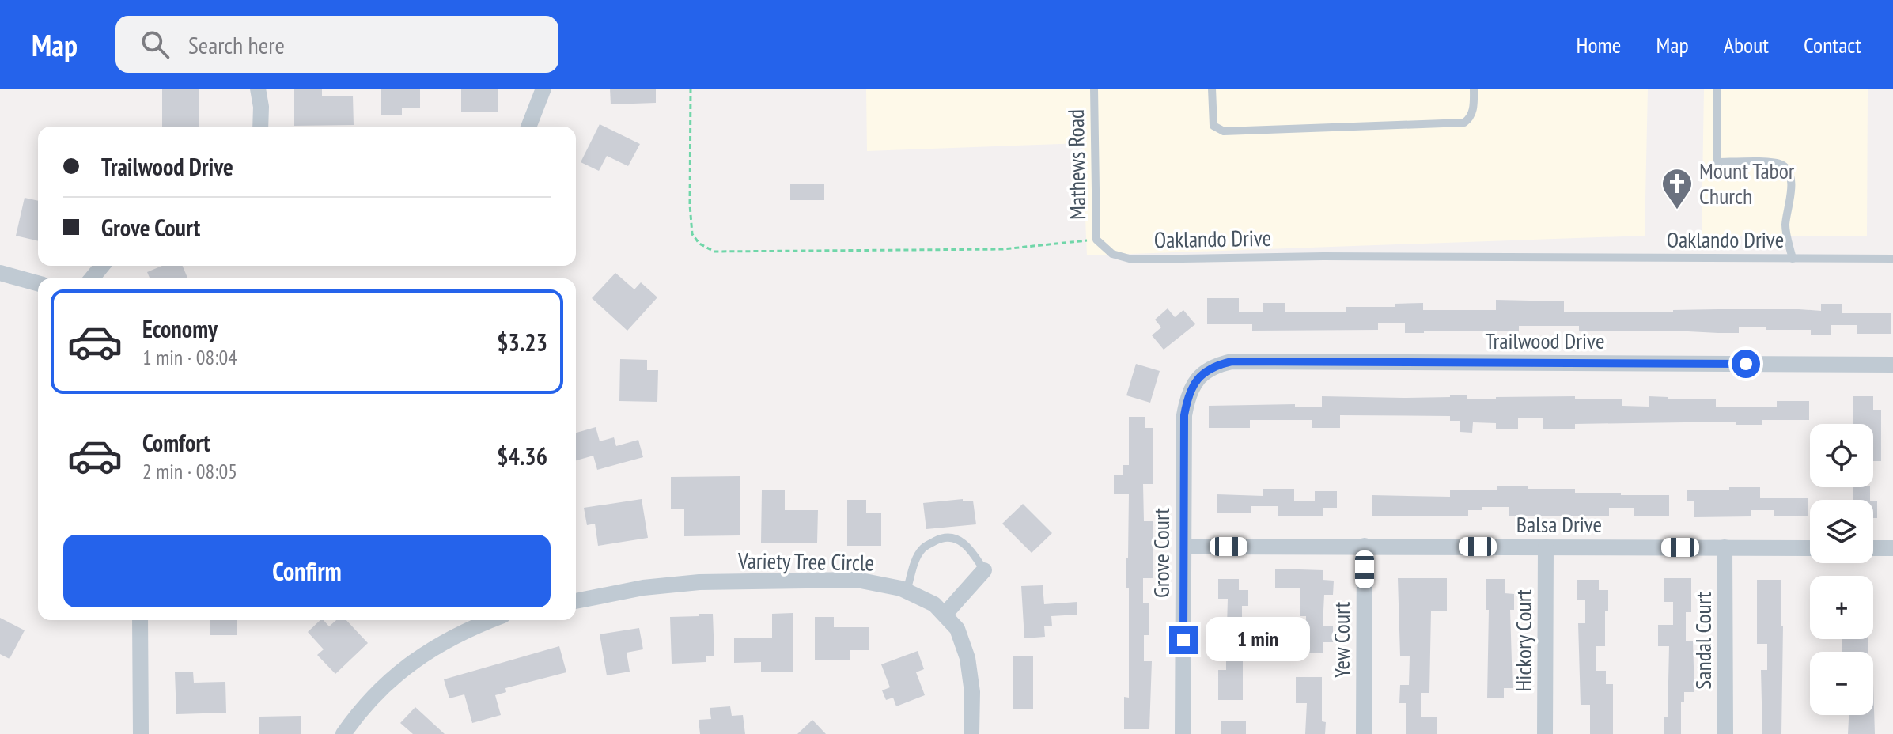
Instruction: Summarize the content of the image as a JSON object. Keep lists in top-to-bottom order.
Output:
{
  "streets": {
    "street": [
      "Trailwood Drive",
      "Balsa Drive",
      "Grove Court",
      "Variety Tree Circle",
      "Yew Court",
      "Hickory Court",
      "Sandal Court"
    ],
    "lane": ["Mathews Road", "Oaklando Drive"]
  },
  "crossings": [
    ["Mathews Road", "Oaklando Drive"],
    ["Trailwood Drive", "Grove Court"],
    ["Balsa Drive", "Grove Court"],
    ["Balsa Drive", "Yew Court"],
    ["Balsa Drive", "Hickory Court"],
    ["Balsa Drive", "Sandal Court"]
  ],
  "places": {
    "church": ["Mount Tabor Church"]
  },
  "page": {
    "header": "Map",
    "search": "Search here",
    "nav": [
      "Home",
      "Map",
      "About",
      "Contact"
    ],
    "banner": ["Trailwood Drive", "Grove Court"],
    "list": [
      {
        "name": "Economy",
        "note": "1 min · 08:04",
        "value": "$3.23"
      },
      {
        "name": "Comfort",
        "note": "2 min · 08:05",
        "value": "$4.36"
      }
    ],
    "map_buttons": ["+", "−"],
    "buttons": "Confirm",
    "bubble": "1 min"
  }
}
